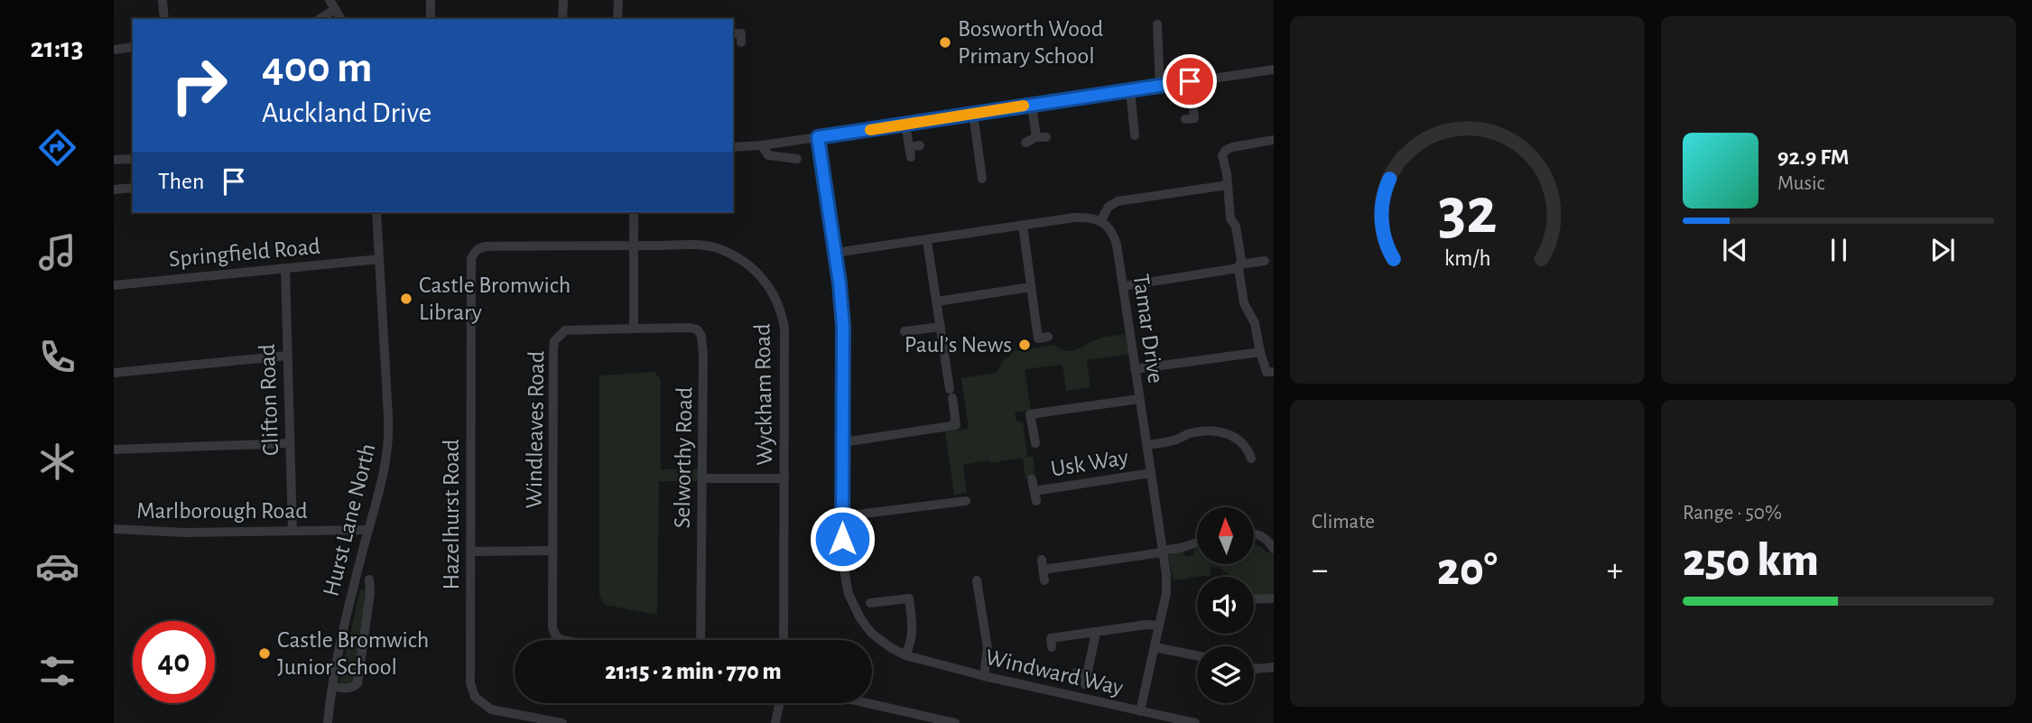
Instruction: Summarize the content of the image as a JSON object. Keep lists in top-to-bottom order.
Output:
{
  "streets": {
    "street": [
      "Springfield Road",
      "Tamar Drive",
      "Wyckham Road",
      "Clifton Road",
      "Windleaves Road",
      "Selworthy Road",
      "Usk Way",
      "Marlborough Road",
      "Hazelhurst Road",
      "Hurst Lane North",
      "Windward Way"
    ]
  },
  "crossings": [
    ["Springfield Road", "Clifton Road"],
    ["Springfield Road", "Hurst Lane North"],
    ["Tamar Drive", "Usk Way"],
    ["Tamar Drive", "Windward Way"],
    ["Wyckham Road", "Hazelhurst Road"],
    ["Clifton Road", "Marlborough Road"],
    ["Windleaves Road", "Selworthy Road"],
    ["Marlborough Road", "Hurst Lane North"]
  ],
  "places": [
    "Bosworth Wood Primary School",
    "Castle Bromwich Library",
    "Paul’s News",
    "Castle Bromwich Junior School"
  ],
  "north": "top",
  "page": {
    "tabs": "21:13",
    "turn": ["400 m", "Auckland Drive"],
    "song": ["92.9 FM", "Music"],
    "then": "Then",
    "tile": [
      "Climate",
      ["Range · 50%", "250 km"]
    ],
    "heat": ["−", "20°", "+"],
    "limit": "40",
    "trip": "21:15 · 2 min · 770 m",
    "gauge": ["32", "km/h"]
  }
}
